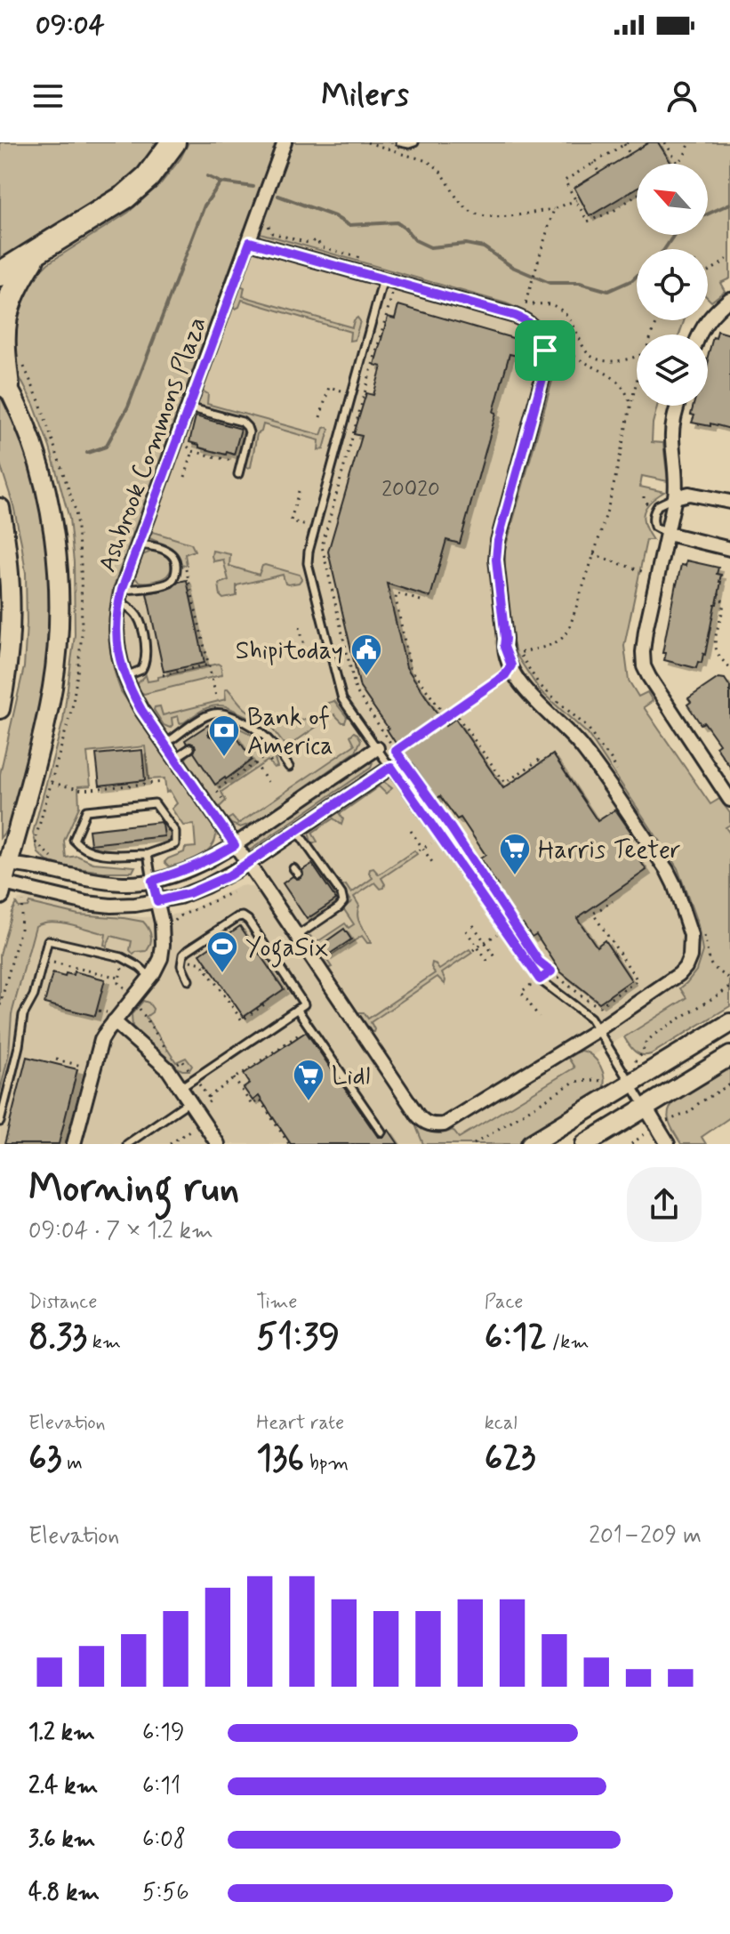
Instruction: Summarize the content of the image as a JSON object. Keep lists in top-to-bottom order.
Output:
{
  "streets": {
    "street": ["Ashbrook Commons Plaza"]
  },
  "places": {
    "public building": ["Shipitoday"],
    "bank": ["Bank of America"],
    "supermarket": ["Harris Teeter", "Lidl"],
    "sports": ["YogaSix"]
  },
  "house_numbers": ["20020"],
  "north": "top left",
  "page": {
    "status": "09:04",
    "header": "Milers",
    "heading": ["Morning run", "09:04 · 7 × 1.2 km"],
    "stats": [
      ["Distance", "8.33 km"],
      ["Time", "51:39"],
      ["Pace", "6:12 /km"],
      ["Elevation", "63 m"],
      ["Heart rate", "136 bpm"],
      ["kcal", "623"]
    ],
    "chart": ["Elevation", "201–209 m"],
    "list": [
      {
        "name": "1.2 km",
        "note": "6:19"
      },
      {
        "name": "2.4 km",
        "note": "6:11"
      },
      {
        "name": "3.6 km",
        "note": "6:08"
      },
      {
        "name": "4.8 km",
        "note": "5:56"
      }
    ]
  }
}
